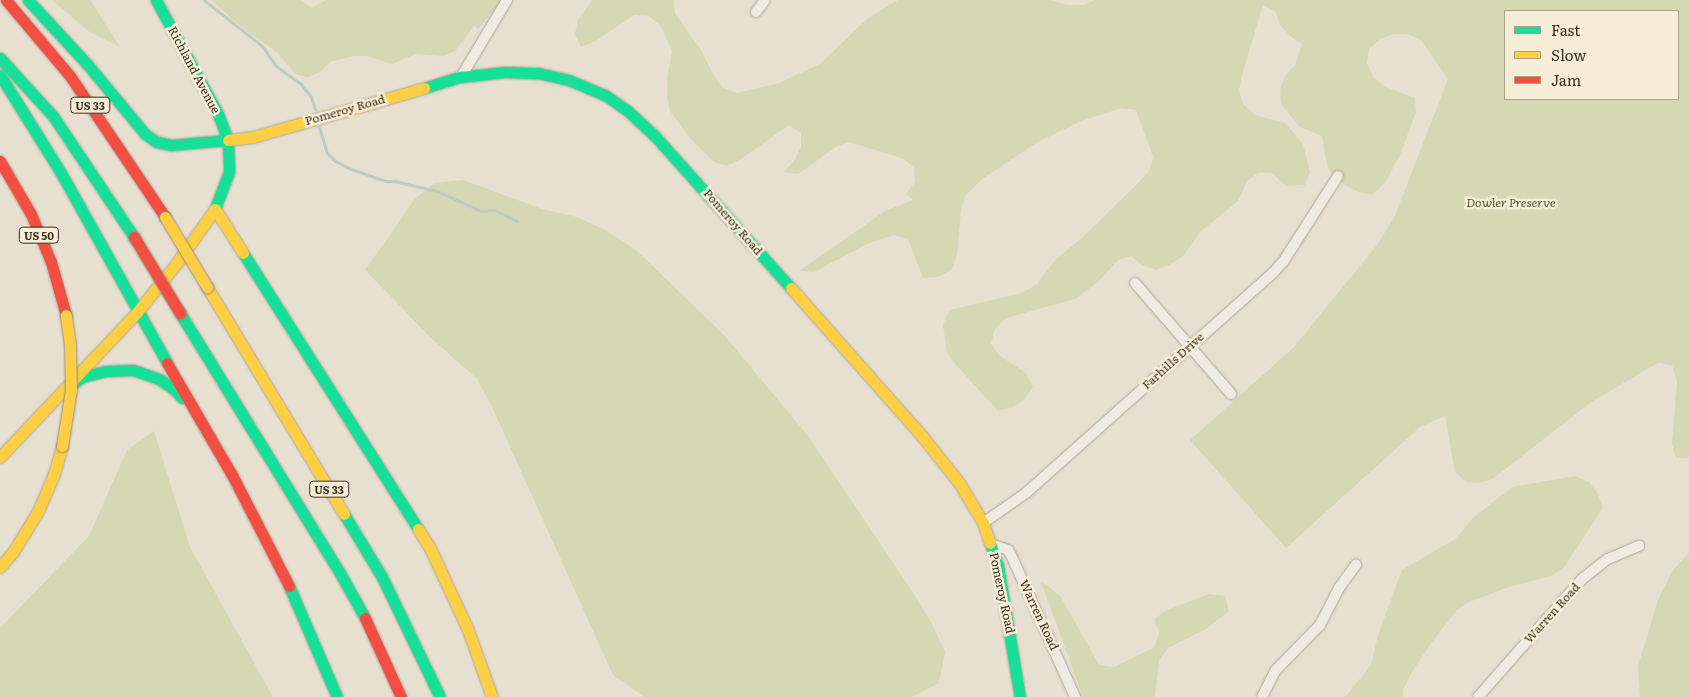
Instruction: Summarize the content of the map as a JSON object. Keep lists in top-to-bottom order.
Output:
{
  "streets": {
    "main road": [
      "Richland Avenue",
      "US 33",
      "Pomeroy Road",
      "US 50"
    ],
    "street": ["Farhills Drive", "Warren Road"]
  },
  "crossings": [
    ["Richland Avenue", "Pomeroy Road"],
    ["Pomeroy Road", "Farhills Drive"],
    ["Pomeroy Road", "Warren Road"]
  ],
  "parks": ["Dowler Preserve"],
  "legend": ["Fast", "Slow", "Jam"]
}
